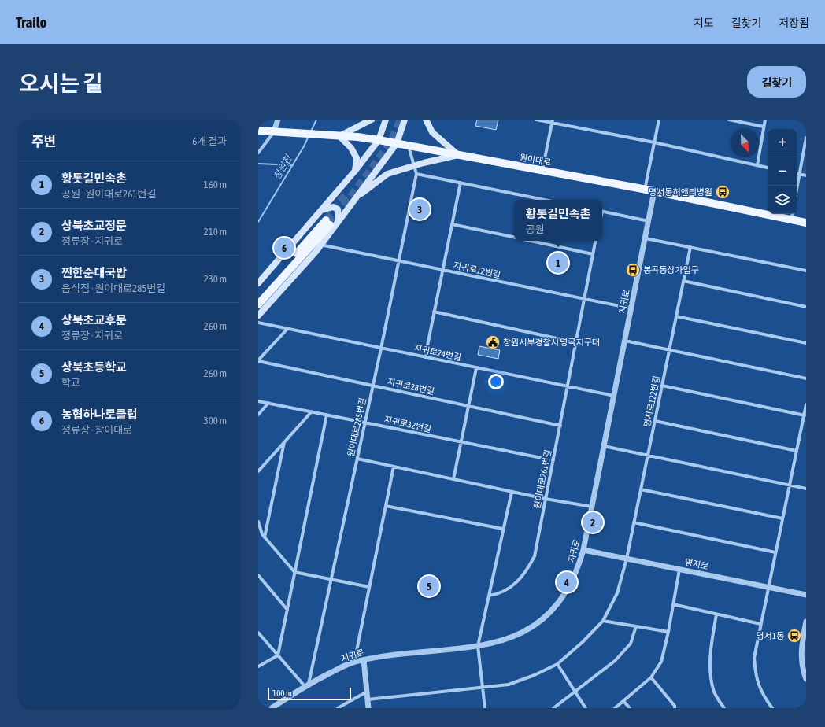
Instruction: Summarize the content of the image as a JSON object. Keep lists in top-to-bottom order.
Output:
{
  "streets": {
    "main road": ["원이대로"],
    "street": [
      "지귀로12번길",
      "지귀로",
      "지귀로24번길",
      "지귀로28번길",
      "명지로122번길",
      "지귀로32번길",
      "원이대로285번길",
      "원이대로261번길",
      "명지로"
    ]
  },
  "crossings": [
    ["원이대로", "지귀로"],
    ["지귀로12번길", "지귀로"],
    ["지귀로12번길", "원이대로285번길"],
    ["지귀로12번길", "원이대로261번길"],
    ["지귀로", "지귀로24번길"],
    ["지귀로", "원이대로285번길"],
    ["지귀로", "명지로"],
    ["지귀로24번길", "원이대로285번길"],
    ["지귀로24번길", "원이대로261번길"],
    ["지귀로28번길", "원이대로285번길"],
    ["지귀로28번길", "원이대로261번길"],
    ["명지로122번길", "명지로"],
    ["지귀로32번길", "원이대로285번길"],
    ["지귀로32번길", "원이대로261번길"]
  ],
  "water": ["창원천"],
  "places": {
    "bus stop": ["명서동허앤리병원", "봉곡동상가입구", "명서1동"],
    "public building": ["창원서부경찰서 명곡지구대"]
  },
  "scale_bar": "100 m",
  "north": "bottom right",
  "page": {
    "header": "Trailo",
    "nav": ["지도", "길찾기", "저장됨"],
    "title": "오시는 길",
    "buttons": "길찾기",
    "heading": ["주변", "6개 결과"],
    "map_buttons": ["+", "−"],
    "list": [
      {
        "mark": "1",
        "name": "황톳길민속촌",
        "note": "공원 · 원이대로261번길",
        "value": "160 m"
      },
      {
        "mark": "2",
        "name": "상북초교정문",
        "note": "정류장 · 지귀로",
        "value": "210 m"
      },
      {
        "mark": "3",
        "name": "찐한순대국밥",
        "note": "음식점 · 원이대로285번길",
        "value": "230 m"
      },
      {
        "mark": "4",
        "name": "상북초교후문",
        "note": "정류장 · 지귀로",
        "value": "260 m"
      },
      {
        "mark": "5",
        "name": "상북초등학교",
        "note": "학교",
        "value": "260 m"
      },
      {
        "mark": "6",
        "name": "농협하나로클럽",
        "note": "정류장 · 창이대로",
        "value": "300 m"
      }
    ],
    "pins": [
      "3",
      "6",
      "1",
      "2",
      "4",
      "5"
    ],
    "popup": ["황톳길민속촌", "공원"],
    "scale": "100 m"
  }
}
